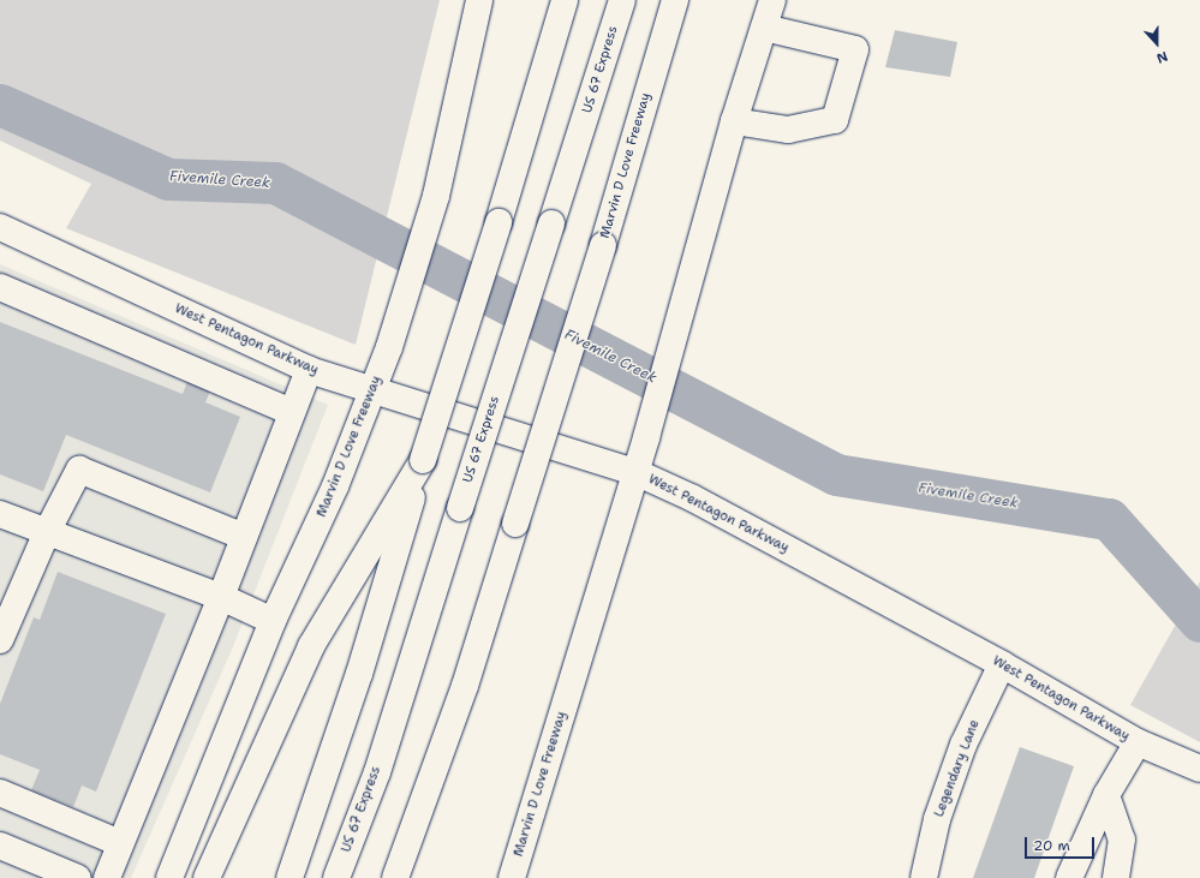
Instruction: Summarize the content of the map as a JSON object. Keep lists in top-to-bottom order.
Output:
{
  "streets": {
    "main road": [
      "US 67 Express",
      "Marvin D Love Freeway",
      "West Pentagon Parkway",
      "Legendary Lane"
    ]
  },
  "crossings": [
    ["Marvin D Love Freeway", "West Pentagon Parkway"],
    ["West Pentagon Parkway", "Legendary Lane"]
  ],
  "water": ["Fivemile Creek"],
  "scale_bar": "20 m",
  "north": "bottom"
}
